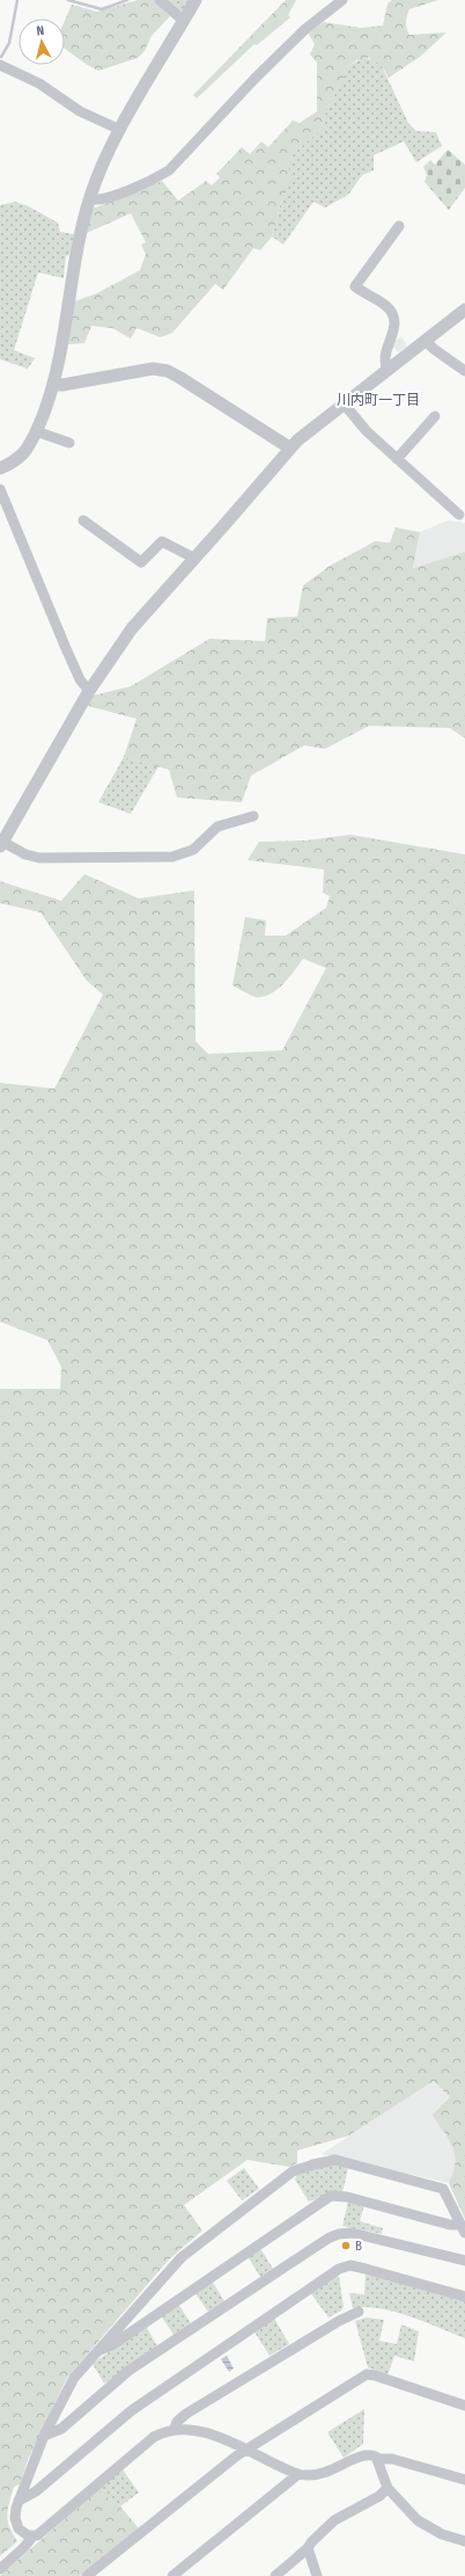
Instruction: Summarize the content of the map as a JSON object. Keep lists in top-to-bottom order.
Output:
{
  "districts": ["川内町一丁目"],
  "places": ["B"],
  "north": "top"
}
